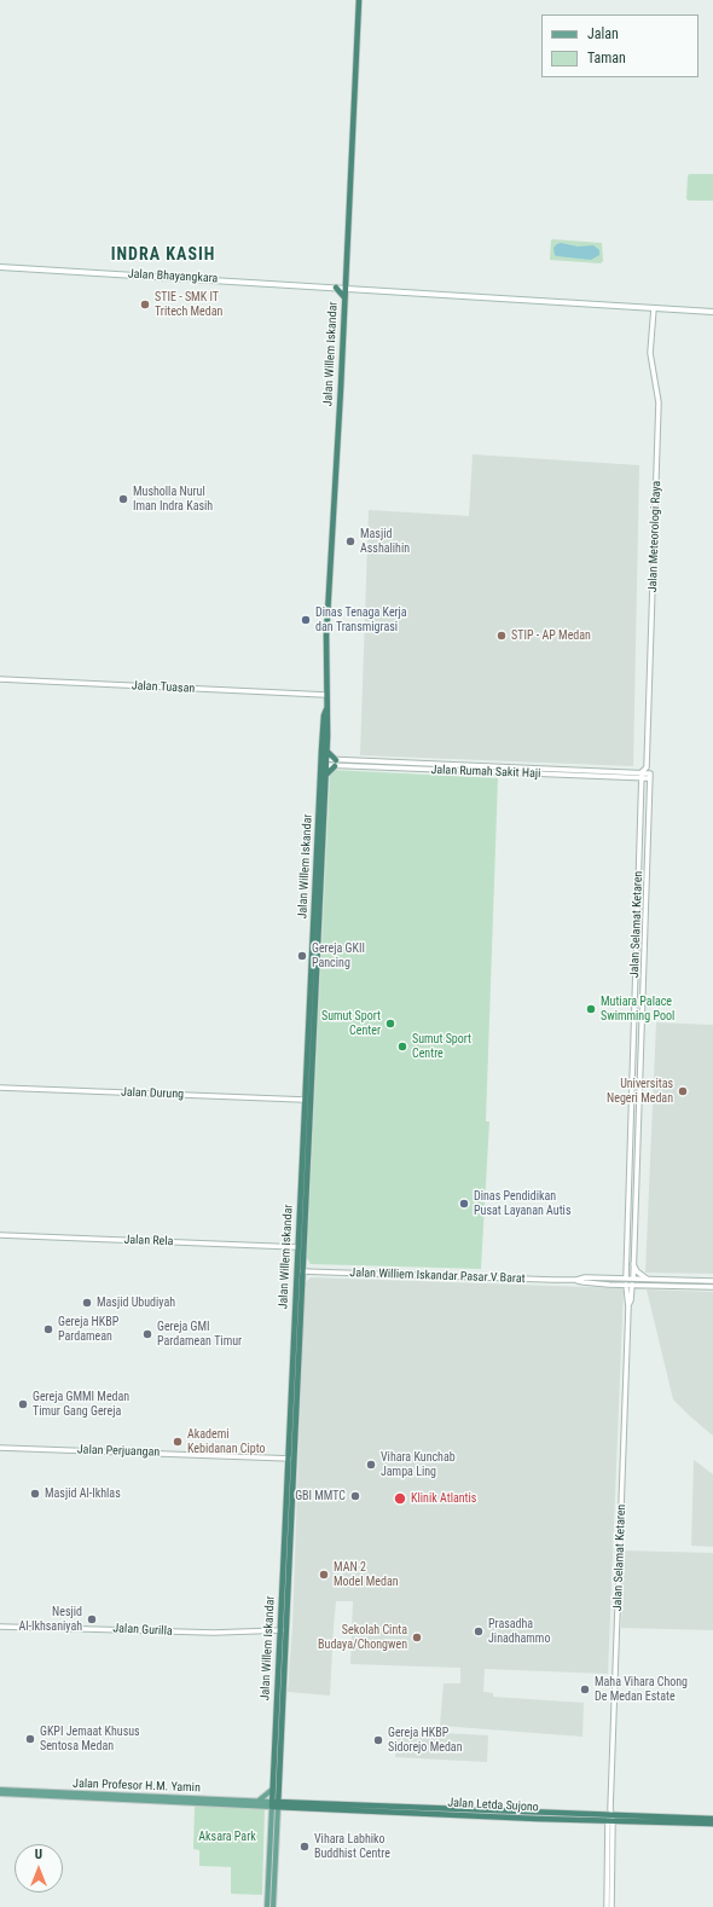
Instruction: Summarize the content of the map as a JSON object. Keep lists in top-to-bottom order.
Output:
{
  "streets": {
    "highway": ["Jalan Willem Iskandar", "Jalan Letda Sujono"],
    "main road": ["Jalan Bhayangkara", "Jalan Profesor H.M. Yamin"],
    "street": [
      "Jalan Meteorologi Raya",
      "Jalan Tuasan",
      "Jalan Rumah Sakit Haji",
      "Jalan Selamat Ketaren",
      "Jalan Durung",
      "Jalan Rela",
      "Jalan Williem Iskandar Pasar V Barat",
      "Jalan Perjuangan",
      "Jalan Gurilla"
    ]
  },
  "crossings": [
    ["Jalan Bhayangkara", "Jalan Willem Iskandar"],
    ["Jalan Willem Iskandar", "Jalan Tuasan"],
    ["Jalan Willem Iskandar", "Jalan Rumah Sakit Haji"],
    ["Jalan Willem Iskandar", "Jalan Durung"],
    ["Jalan Willem Iskandar", "Jalan Rela"],
    ["Jalan Willem Iskandar", "Jalan Williem Iskandar Pasar V Barat"],
    ["Jalan Willem Iskandar", "Jalan Perjuangan"],
    ["Jalan Willem Iskandar", "Jalan Gurilla"],
    ["Jalan Willem Iskandar", "Jalan Profesor H.M. Yamin"],
    ["Jalan Willem Iskandar", "Jalan Letda Sujono"],
    ["Jalan Meteorologi Raya", "Jalan Rumah Sakit Haji"],
    ["Jalan Meteorologi Raya", "Jalan Selamat Ketaren"],
    ["Jalan Rumah Sakit Haji", "Jalan Selamat Ketaren"],
    ["Jalan Selamat Ketaren", "Jalan Williem Iskandar Pasar V Barat"],
    ["Jalan Selamat Ketaren", "Jalan Letda Sujono"],
    ["Jalan Profesor H.M. Yamin", "Jalan Letda Sujono"]
  ],
  "districts": ["INDRA KASIH"],
  "parks": ["Aksara Park"],
  "places": [
    "STIE - SMK IT Tritech Medan",
    "Musholla Nurul Iman Indra Kasih",
    "Masjid Asshalihin",
    "Dinas Tenaga Kerja dan Transmigrasi",
    "STIP - AP Medan",
    "Gereja GKII Pancing",
    "Mutiara Palace Swimming Pool",
    "Sumut Sport Center",
    "Sumut Sport Centre",
    "Universitas Negeri Medan",
    "Dinas Pendidikan Pusat Layanan Autis",
    "Masjid Ubudiyah",
    "Gereja HKBP Pardamean",
    "Gereja GMI Pardamean Timur",
    "Gereja GMMI Medan Timur Gang Gereja",
    "Akademi Kebidanan Cipto",
    "Vihara Kunchab Jampa Ling",
    "Masjid Al-Ikhlas",
    "GBI MMTC",
    "Klinik Atlantis",
    "MAN 2 Model Medan",
    "Nesjid Al-Ikhsaniyah",
    "Prasadha Jinadhammo",
    "Sekolah Cinta Budaya/Chongwen",
    "Maha Vihara Chong De Medan Estate",
    "GKPI Jemaat Khusus Sentosa Medan",
    "Gereja HKBP Sidorejo Medan",
    "Vihara Labhiko Buddhist Centre"
  ],
  "legend": ["Jalan", "Taman"],
  "north": "top"
}
